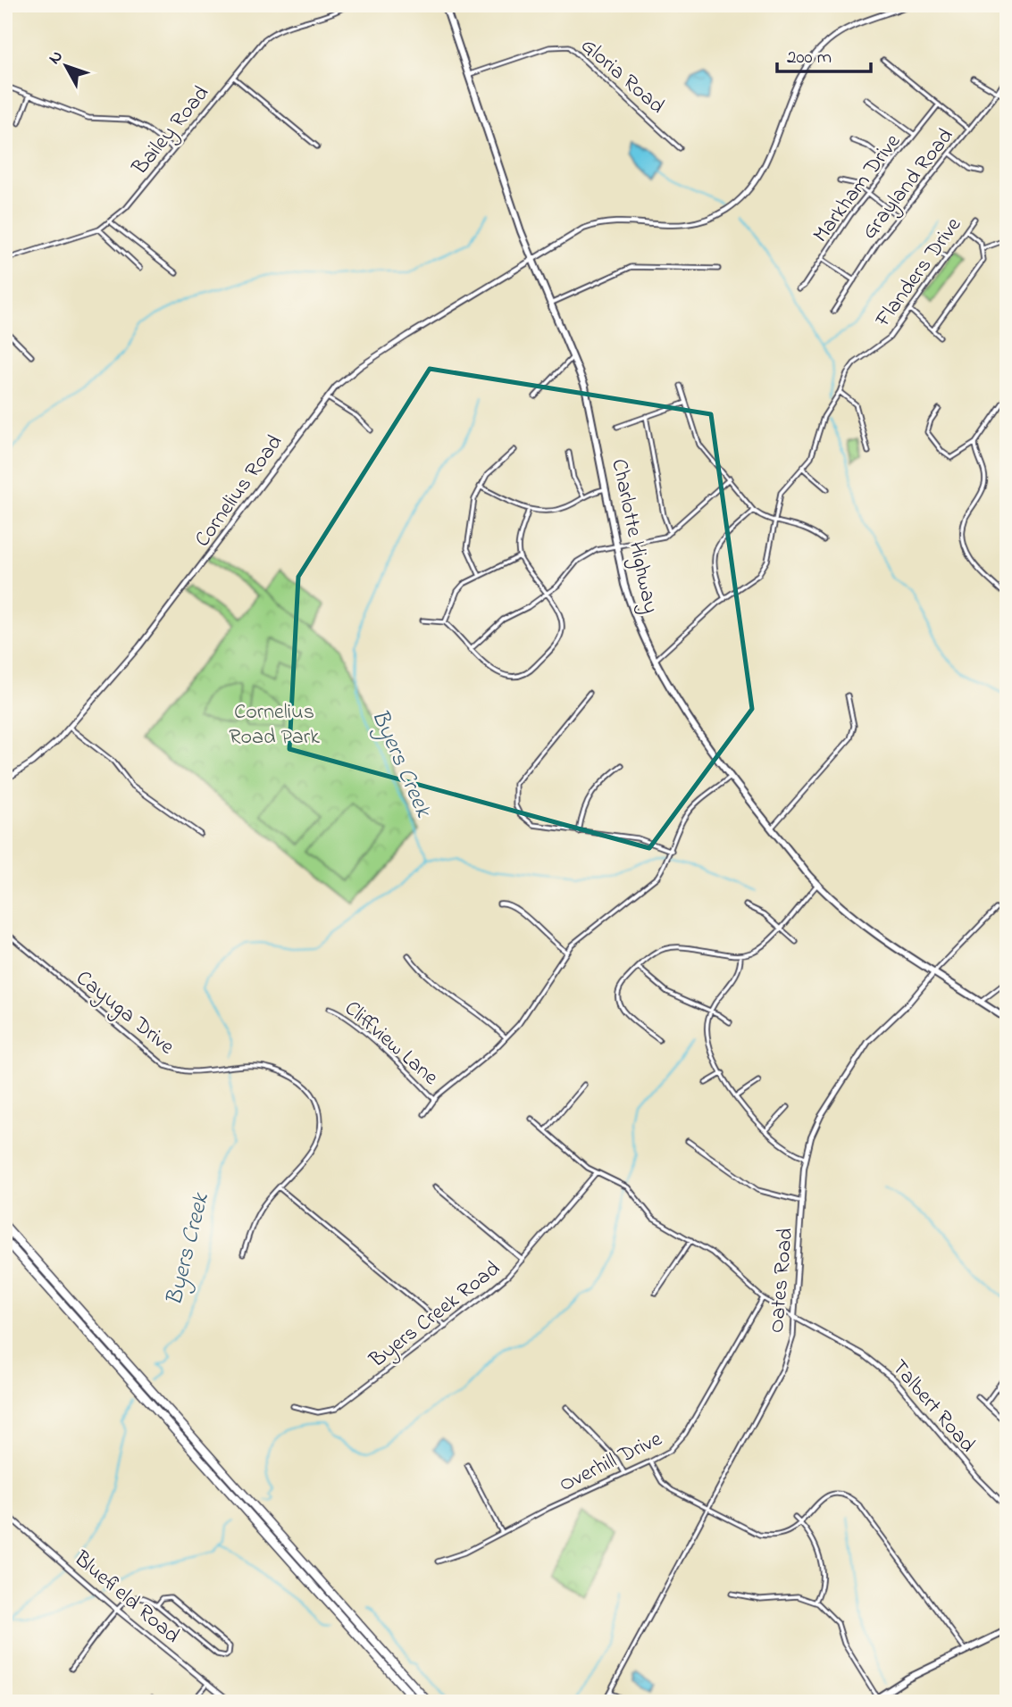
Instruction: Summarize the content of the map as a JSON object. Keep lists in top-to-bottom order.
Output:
{
  "streets": {
    "main road": ["Charlotte Highway"],
    "street": [
      "Gloria Road",
      "Bailey Road",
      "Grayland Road",
      "Markham Drive",
      "Flanders Drive",
      "Cornelius Road",
      "Cayuga Drive",
      "Cliffview Lane",
      "Oates Road",
      "Byers Creek Road",
      "Talbert Road",
      "Overhill Drive",
      "Bluefield Road"
    ]
  },
  "crossings": [
    ["Gloria Road", "Charlotte Highway"],
    ["Flanders Drive", "Charlotte Highway"],
    ["Cornelius Road", "Charlotte Highway"],
    ["Charlotte Highway", "Oates Road"],
    ["Oates Road", "Talbert Road"]
  ],
  "water": ["Byers Creek"],
  "parks": ["Cornelius Road Park"],
  "scale_bar": "200 m",
  "north": "top left"
}
